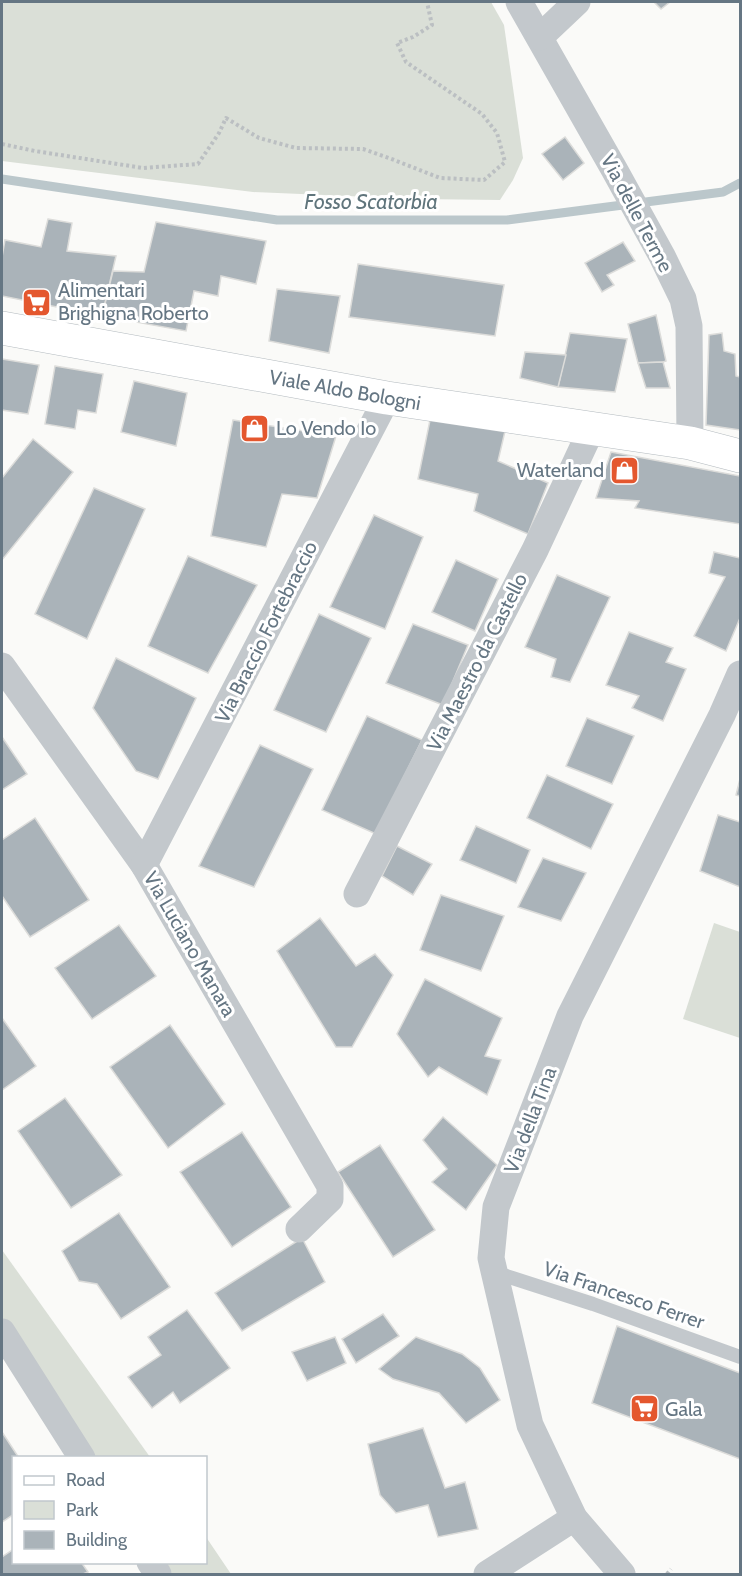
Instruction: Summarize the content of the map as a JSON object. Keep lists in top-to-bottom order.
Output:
{
  "streets": {
    "main road": ["Viale Aldo Bologni"],
    "street": [
      "Via delle Terme",
      "Via Braccio Fortebraccio",
      "Via Maestro da Castello",
      "Via Luciano Manara",
      "Via della Tina"
    ],
    "lane": ["Via Francesco Ferrer"]
  },
  "crossings": [
    ["Via delle Terme", "Viale Aldo Bologni"],
    ["Viale Aldo Bologni", "Via Braccio Fortebraccio"],
    ["Viale Aldo Bologni", "Via Maestro da Castello"],
    ["Via Braccio Fortebraccio", "Via Luciano Manara"],
    ["Via della Tina", "Via Francesco Ferrer"]
  ],
  "water": ["Fosso Scatorbia"],
  "places": {
    "supermarket": ["Alimentari Brighigna Roberto", "Gala"],
    "shop": ["Lo Vendo Io", "Waterland"]
  },
  "legend": ["Road", "Park", "Building"]
}
